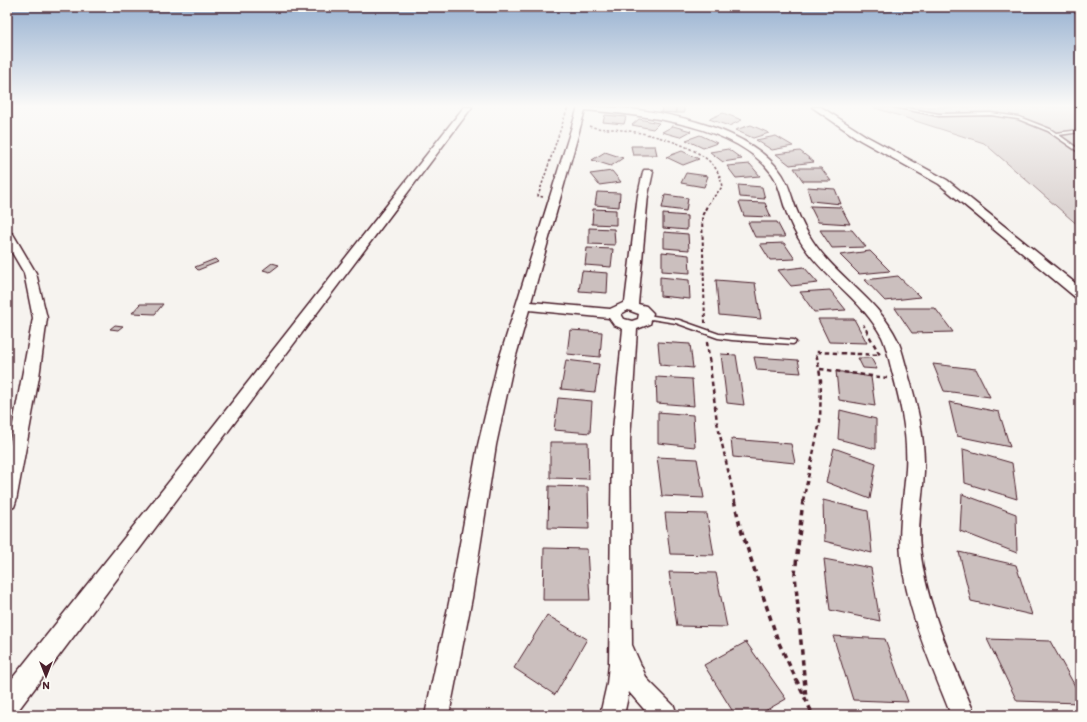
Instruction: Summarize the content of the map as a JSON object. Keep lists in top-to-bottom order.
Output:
{
  "north": "bottom"
}
